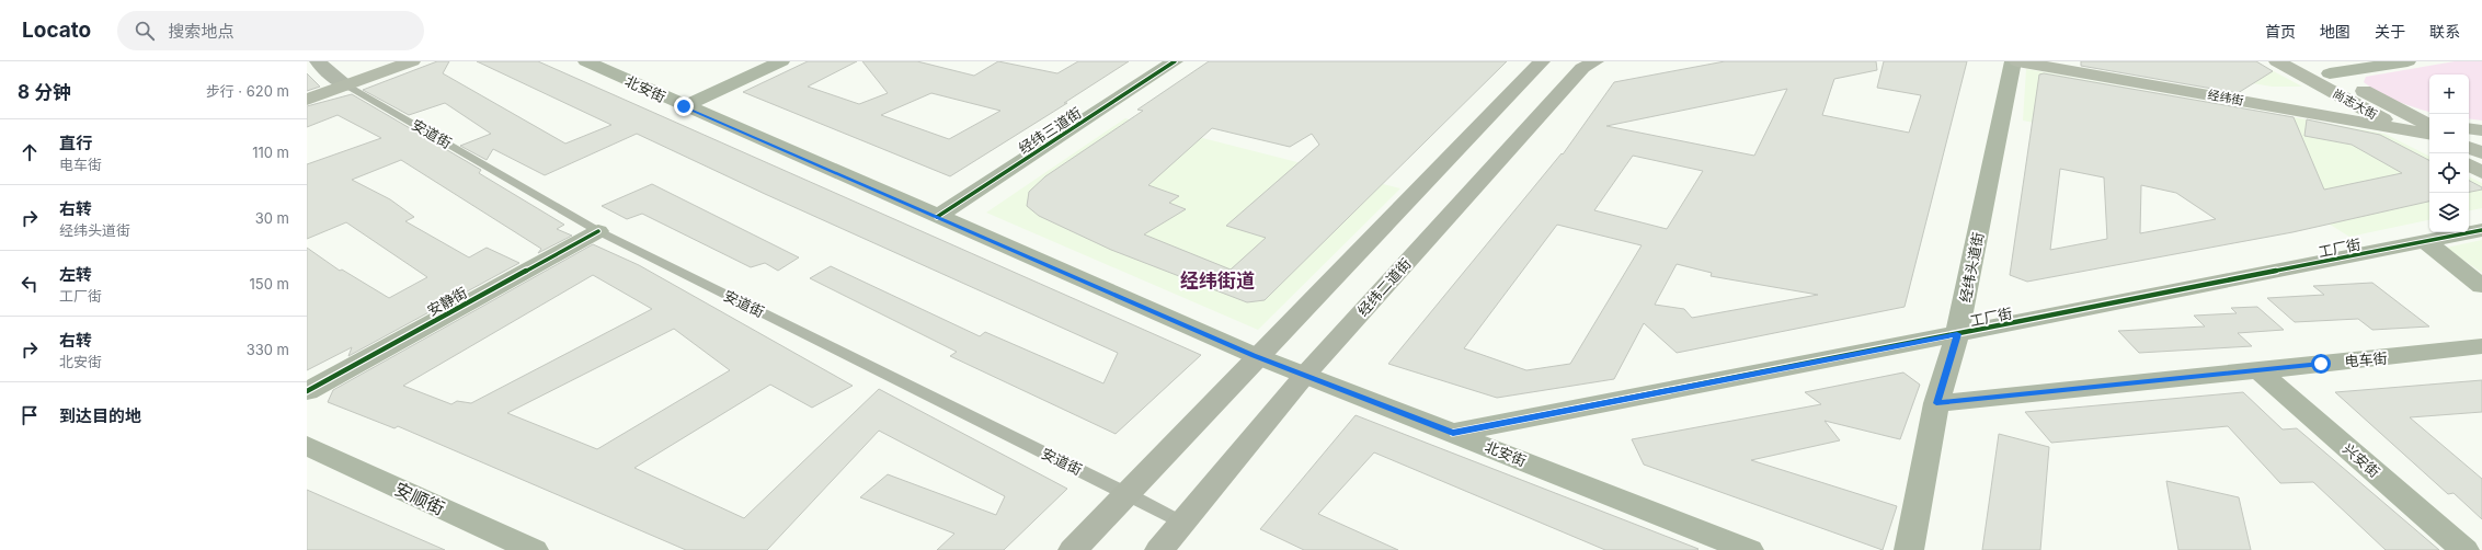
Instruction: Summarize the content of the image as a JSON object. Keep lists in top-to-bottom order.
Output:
{
  "streets": {
    "highway": ["经纬二道街"],
    "main road": ["经纬街", "尚志大街"],
    "street": [
      "北安街",
      "经纬三道街",
      "安道街",
      "工厂街",
      "经纬头道街",
      "安静街",
      "电车街",
      "兴安街",
      "安顺街"
    ]
  },
  "crossings": [
    ["北安街", "经纬三道街"],
    ["北安街", "工厂街"],
    ["北安街", "经纬二道街"],
    ["经纬街", "尚志大街"],
    ["安道街", "经纬二道街"],
    ["安道街", "安静街"],
    ["工厂街", "经纬头道街"],
    ["经纬头道街", "电车街"],
    ["电车街", "兴安街"]
  ],
  "districts": ["经纬街道"],
  "page": {
    "header": "Locato",
    "search": "搜索地点",
    "nav": [
      "首页",
      "地图",
      "关于",
      "联系"
    ],
    "heading": ["8 分钟", "步行 · 620 m"],
    "map_buttons": ["+", "−"],
    "list": [
      ["直行", "电车街", "110 m"],
      ["右转", "经纬头道街", "30 m"],
      ["左转", "工厂街", "150 m"],
      ["右转", "北安街", "330 m"],
      "到达目的地"
    ]
  }
}
